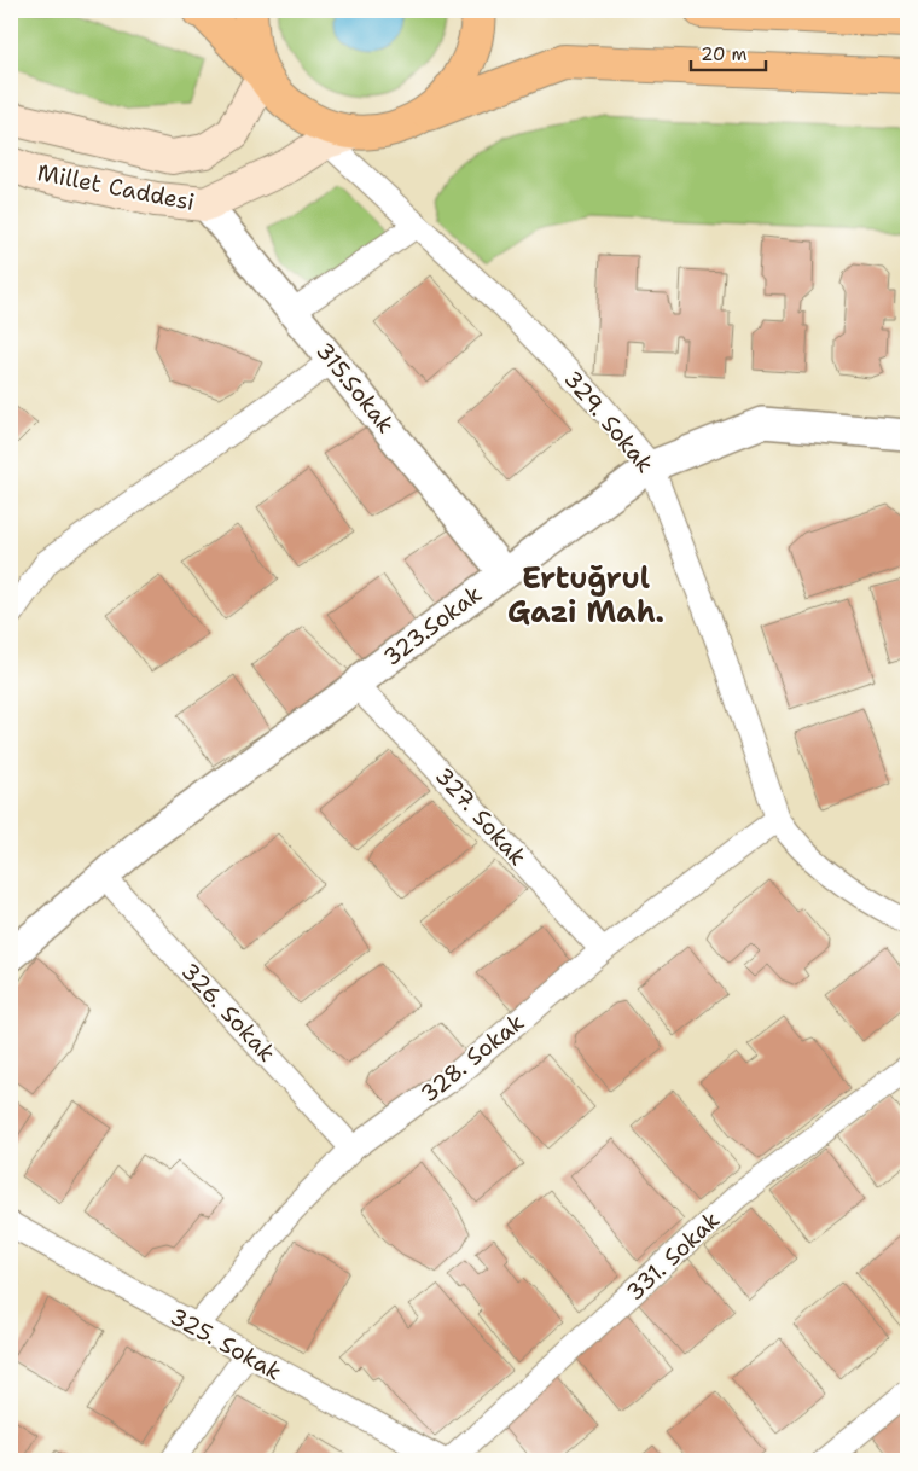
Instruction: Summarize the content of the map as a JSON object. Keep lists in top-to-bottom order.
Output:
{
  "streets": {
    "main road": ["Millet Caddesi"],
    "street": [
      "315.Sokak",
      "329. Sokak",
      "323.Sokak",
      "327. Sokak",
      "326. Sokak",
      "328. Sokak",
      "331. Sokak",
      "325. Sokak"
    ]
  },
  "crossings": [
    ["Millet Caddesi", "315.Sokak"],
    ["Millet Caddesi", "329. Sokak"],
    ["315.Sokak", "323.Sokak"],
    ["329. Sokak", "323.Sokak"],
    ["329. Sokak", "328. Sokak"],
    ["323.Sokak", "327. Sokak"],
    ["323.Sokak", "326. Sokak"],
    ["327. Sokak", "328. Sokak"],
    ["326. Sokak", "328. Sokak"],
    ["328. Sokak", "325. Sokak"]
  ],
  "districts": ["Ertuğrul Gazi Mah."],
  "scale_bar": "20 m"
}
